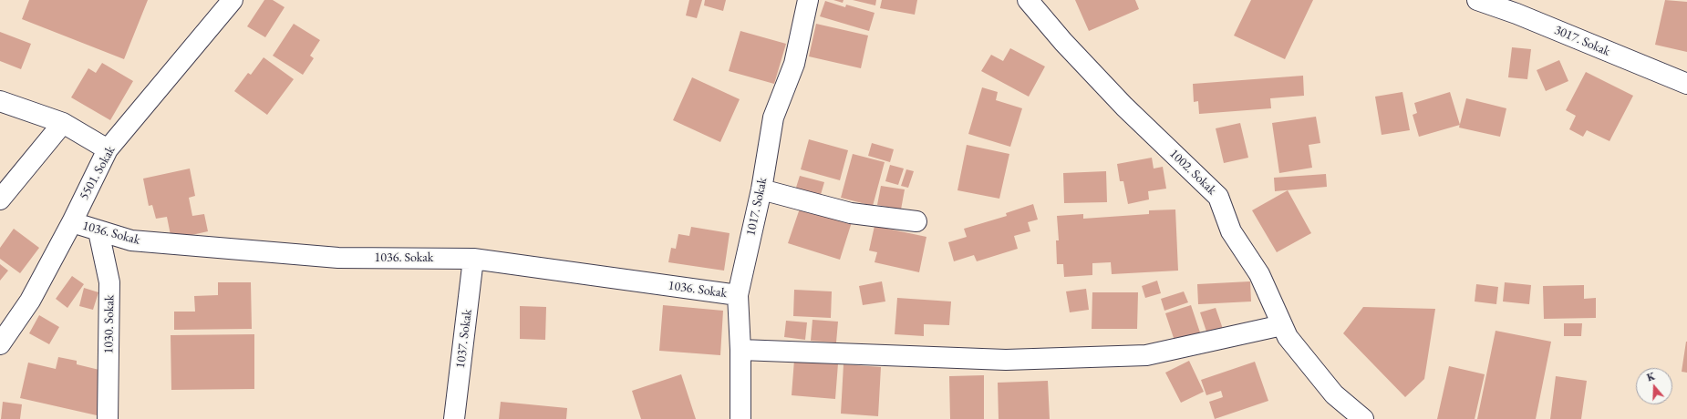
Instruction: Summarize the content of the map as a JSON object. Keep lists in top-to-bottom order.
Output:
{
  "streets": {
    "street": [
      "3017. Sokak",
      "1002. Sokak",
      "5501. Sokak",
      "1017. Sokak",
      "1036. Sokak",
      "1030. Sokak",
      "1037. Sokak"
    ]
  },
  "crossings": [
    ["5501. Sokak", "1036. Sokak"],
    ["1017. Sokak", "1036. Sokak"],
    ["1036. Sokak", "1030. Sokak"],
    ["1036. Sokak", "1037. Sokak"]
  ],
  "north": "top"
}
